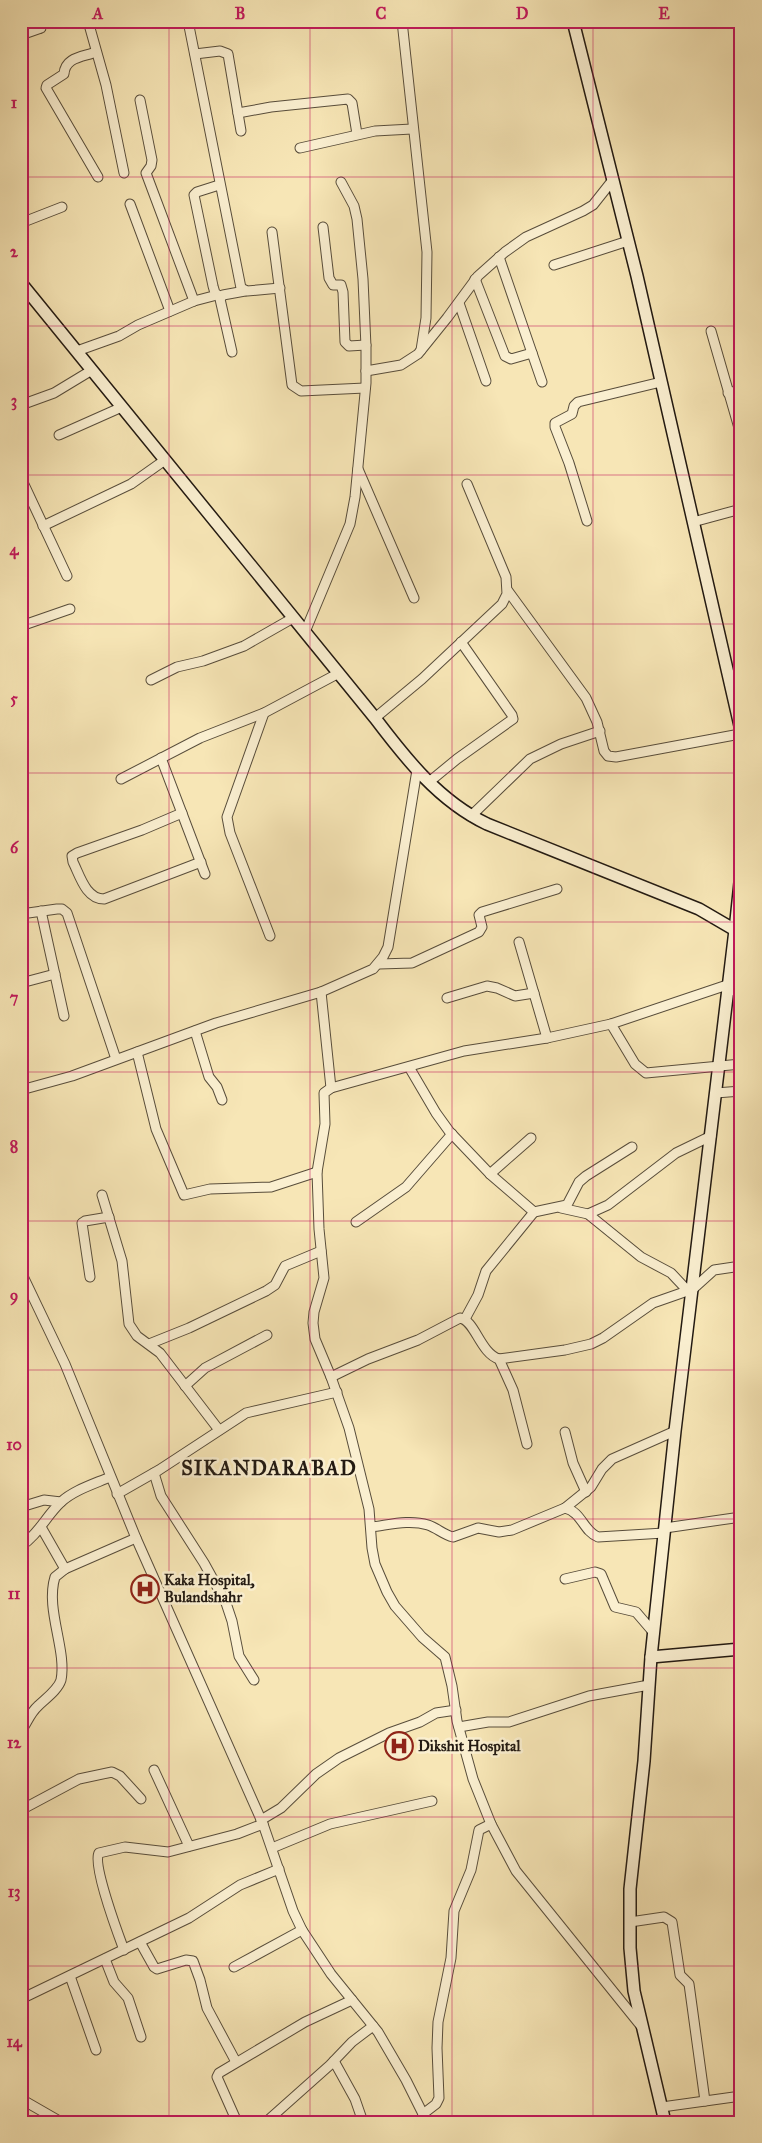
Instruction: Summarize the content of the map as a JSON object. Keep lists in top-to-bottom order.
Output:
{
  "districts": ["SIKANDARABAD"],
  "places": {
    "hospital": ["Kaka Hospital, Bulandshahr", "Dikshit Hospital"]
  },
  "grid": {
    "columns": [
      "A",
      "B",
      "C",
      "D",
      "E"
    ],
    "rows": [
      "1",
      "2",
      "3",
      "4",
      "5",
      "6",
      "7",
      "8",
      "9",
      "10",
      "11",
      "12",
      "13",
      "14"
    ]
  }
}
